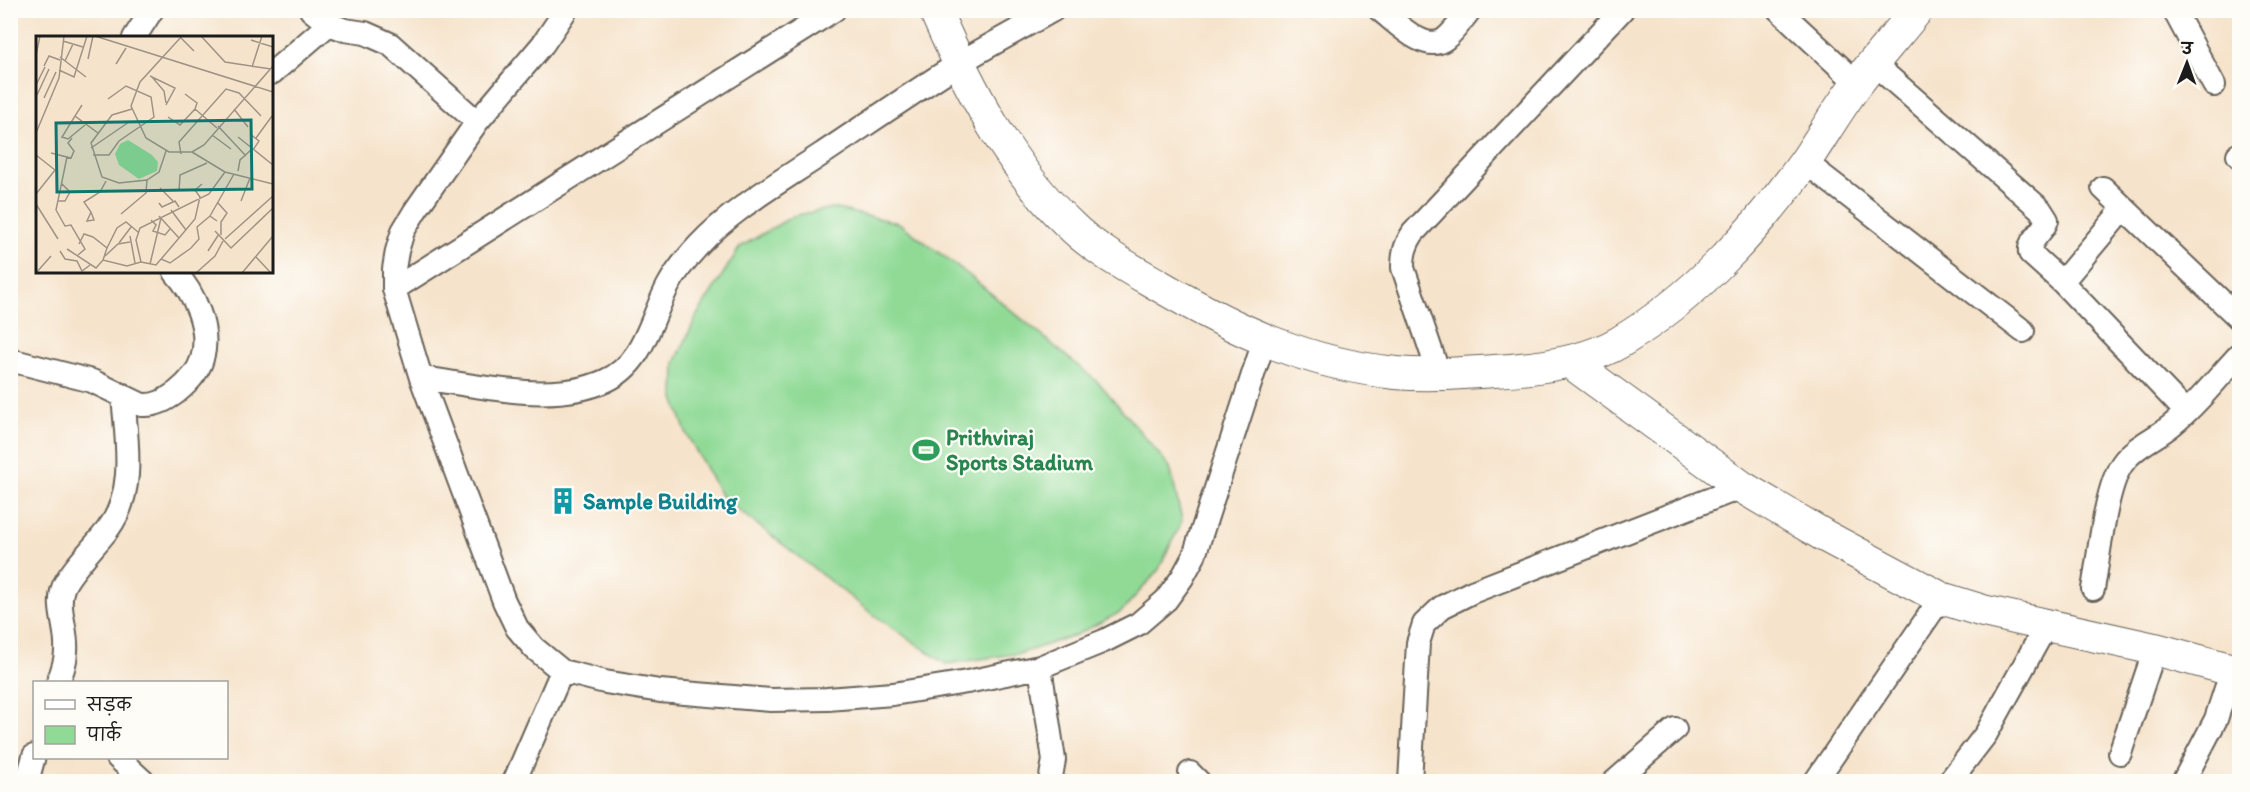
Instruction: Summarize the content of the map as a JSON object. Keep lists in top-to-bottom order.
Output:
{
  "places": {
    "sports": ["Prithviraj Sports Stadium"],
    "building": ["Sample Building"]
  },
  "legend": ["सड़क", "पार्क"],
  "north": "top"
}
